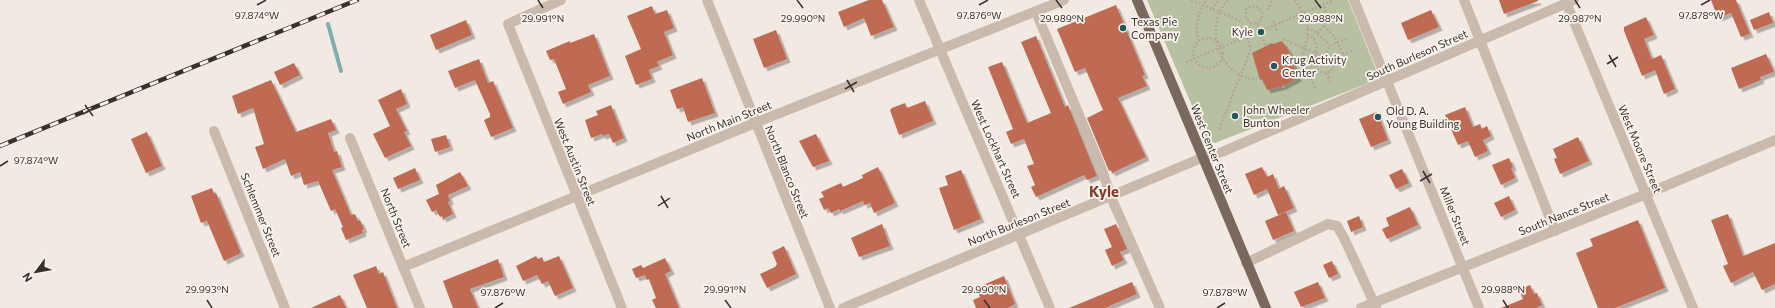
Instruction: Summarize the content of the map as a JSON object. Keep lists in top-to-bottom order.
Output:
{
  "streets": {
    "main road": ["West Center Street"],
    "street": [
      "South Burleson Street",
      "North Main Street",
      "West Lockhart Street",
      "West Moore Street",
      "West Austin Street",
      "North Blanco Street",
      "South Nance Street",
      "Schlemmer Street",
      "Miller Street",
      "North Street",
      "North Burleson Street"
    ]
  },
  "crossings": [
    ["South Burleson Street", "West Center Street"],
    ["South Burleson Street", "West Moore Street"],
    ["South Burleson Street", "Miller Street"],
    ["South Burleson Street", "North Burleson Street"],
    ["North Main Street", "West Lockhart Street"],
    ["North Main Street", "West Austin Street"],
    ["North Main Street", "North Blanco Street"],
    ["North Main Street", "North Street"],
    ["West Lockhart Street", "North Burleson Street"],
    ["West Center Street", "North Burleson Street"],
    ["West Moore Street", "South Nance Street"],
    ["South Nance Street", "Miller Street"]
  ],
  "districts": ["Kyle"],
  "places": [
    "Texas Pie Company",
    "Kyle",
    "Krug Activity Center",
    "John Wheeler Bunton",
    "Old D. A. Young Building"
  ],
  "north": "bottom left",
  "coordinates": [
    "97.874°W",
    "97.876°W",
    "97.878°W",
    "29.991°N",
    "29.989°N",
    "29.988°N",
    "29.987°N",
    "29.990°N",
    "29.993°N"
  ]
}
